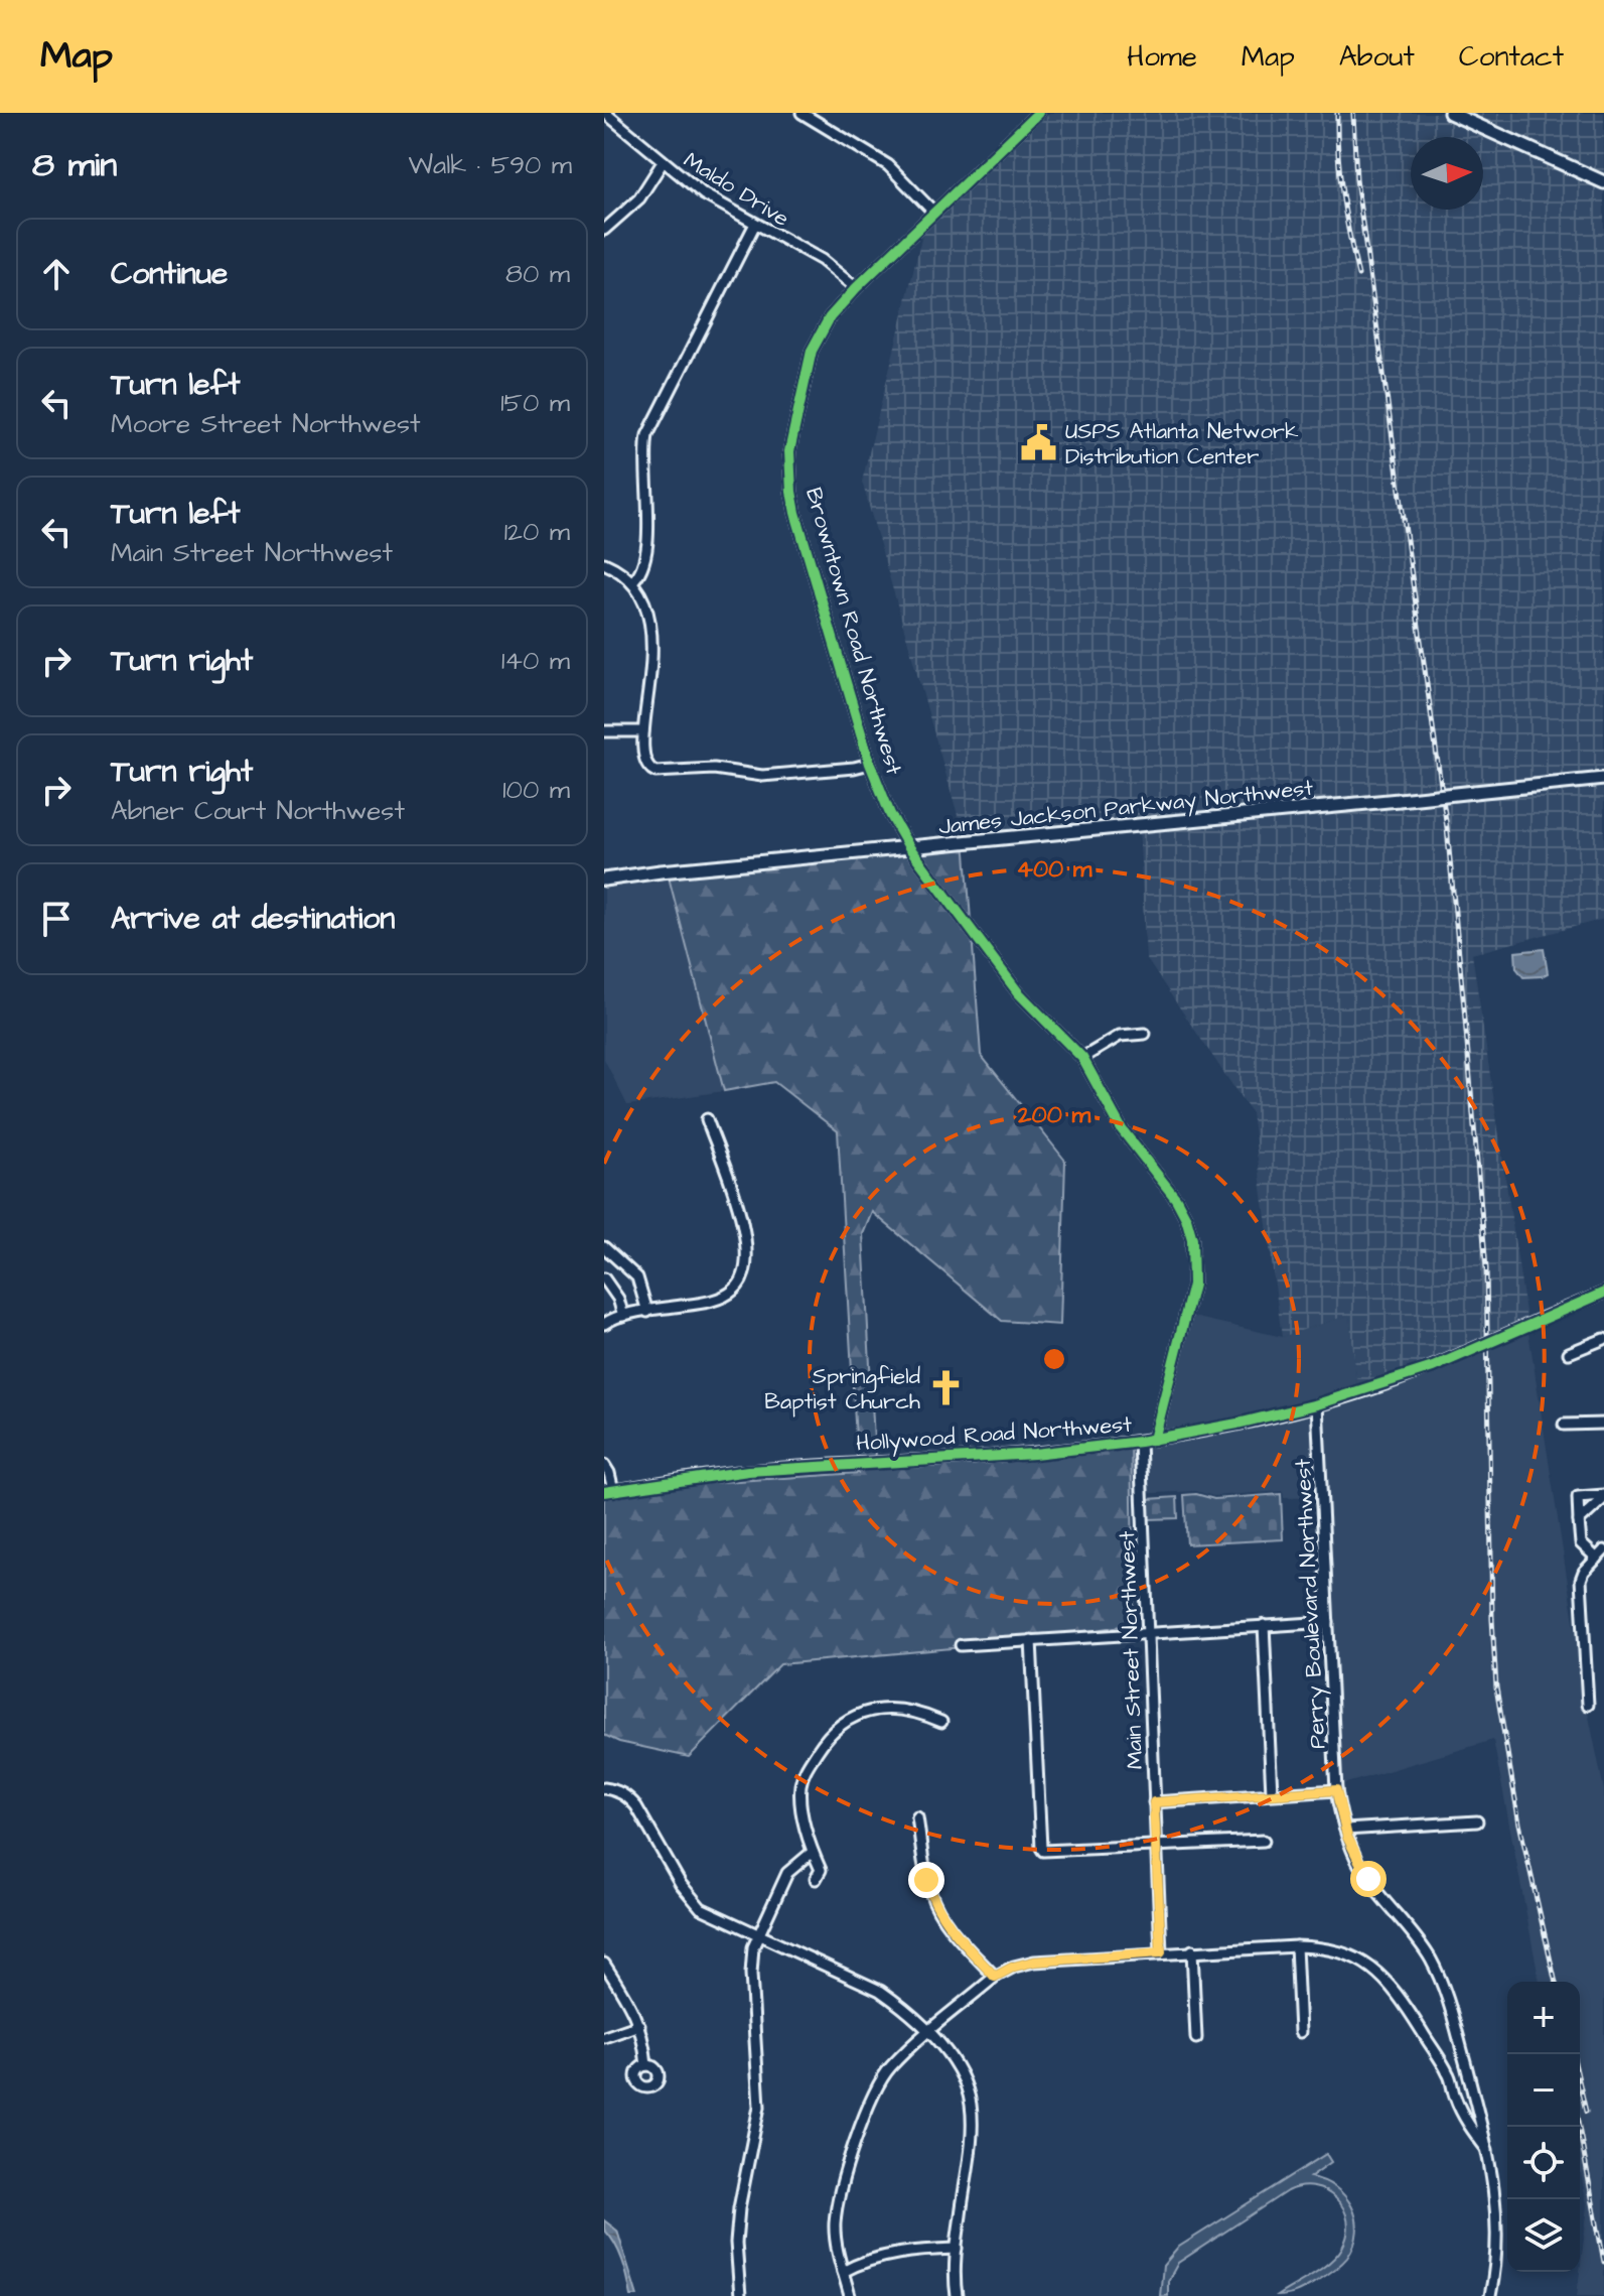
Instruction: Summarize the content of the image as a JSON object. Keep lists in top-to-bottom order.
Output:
{
  "streets": {
    "main road": ["James Jackson Parkway Northwest"],
    "street": [
      "Maldo Drive",
      "Browntown Road Northwest",
      "Hollywood Road Northwest",
      "Perry Boulevard Northwest",
      "Main Street Northwest"
    ]
  },
  "crossings": [
    ["Maldo Drive", "Browntown Road Northwest"],
    ["Browntown Road Northwest", "James Jackson Parkway Northwest"],
    ["Browntown Road Northwest", "Hollywood Road Northwest"],
    ["Hollywood Road Northwest", "Perry Boulevard Northwest"],
    ["Hollywood Road Northwest", "Main Street Northwest"]
  ],
  "places": {
    "public building": ["USPS Atlanta Network Distribution Center"],
    "church": ["Springfield Baptist Church"]
  },
  "north": "right",
  "page": {
    "header": "Map",
    "nav": [
      "Home",
      "Map",
      "About",
      "Contact"
    ],
    "heading": ["8 min", "Walk · 590 m"],
    "list": [
      ["Continue", "80 m"],
      ["Turn left", "Moore Street Northwest", "150 m"],
      ["Turn left", "Main Street Northwest", "120 m"],
      ["Turn right", "140 m"],
      ["Turn right", "Abner Court Northwest", "100 m"],
      "Arrive at destination"
    ],
    "map_buttons": ["+", "−"]
  },
  "rings": ["400 m", "200 m"]
}
